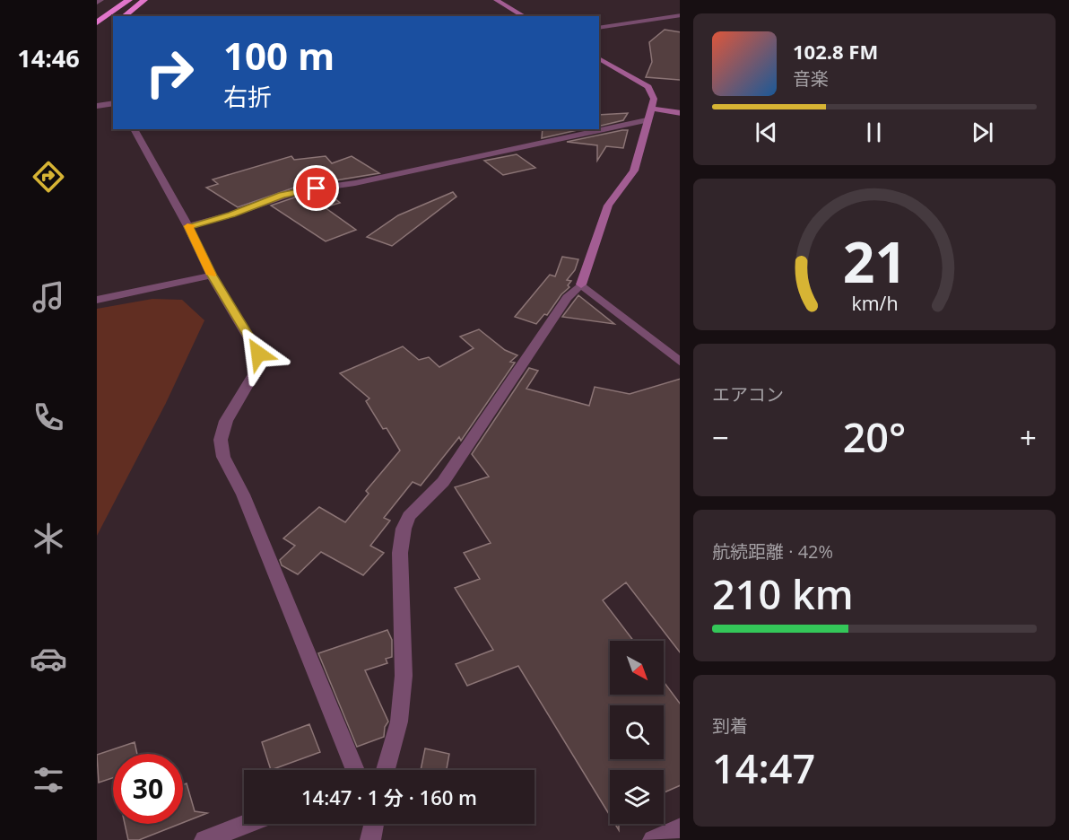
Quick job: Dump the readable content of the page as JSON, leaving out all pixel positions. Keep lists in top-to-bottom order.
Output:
{
  "north": "bottom right",
  "page": {
    "tabs": "14:46",
    "turn": ["100 m", "右折"],
    "song": ["102.8 FM", "音楽"],
    "tile": [
      "エアコン",
      ["航続距離 · 42%", "210 km"],
      ["到着", "14:47"]
    ],
    "heat": ["−", "20°", "+"],
    "limit": "30",
    "trip": "14:47 · 1 分 · 160 m",
    "gauge": ["21", "km/h"]
  }
}
